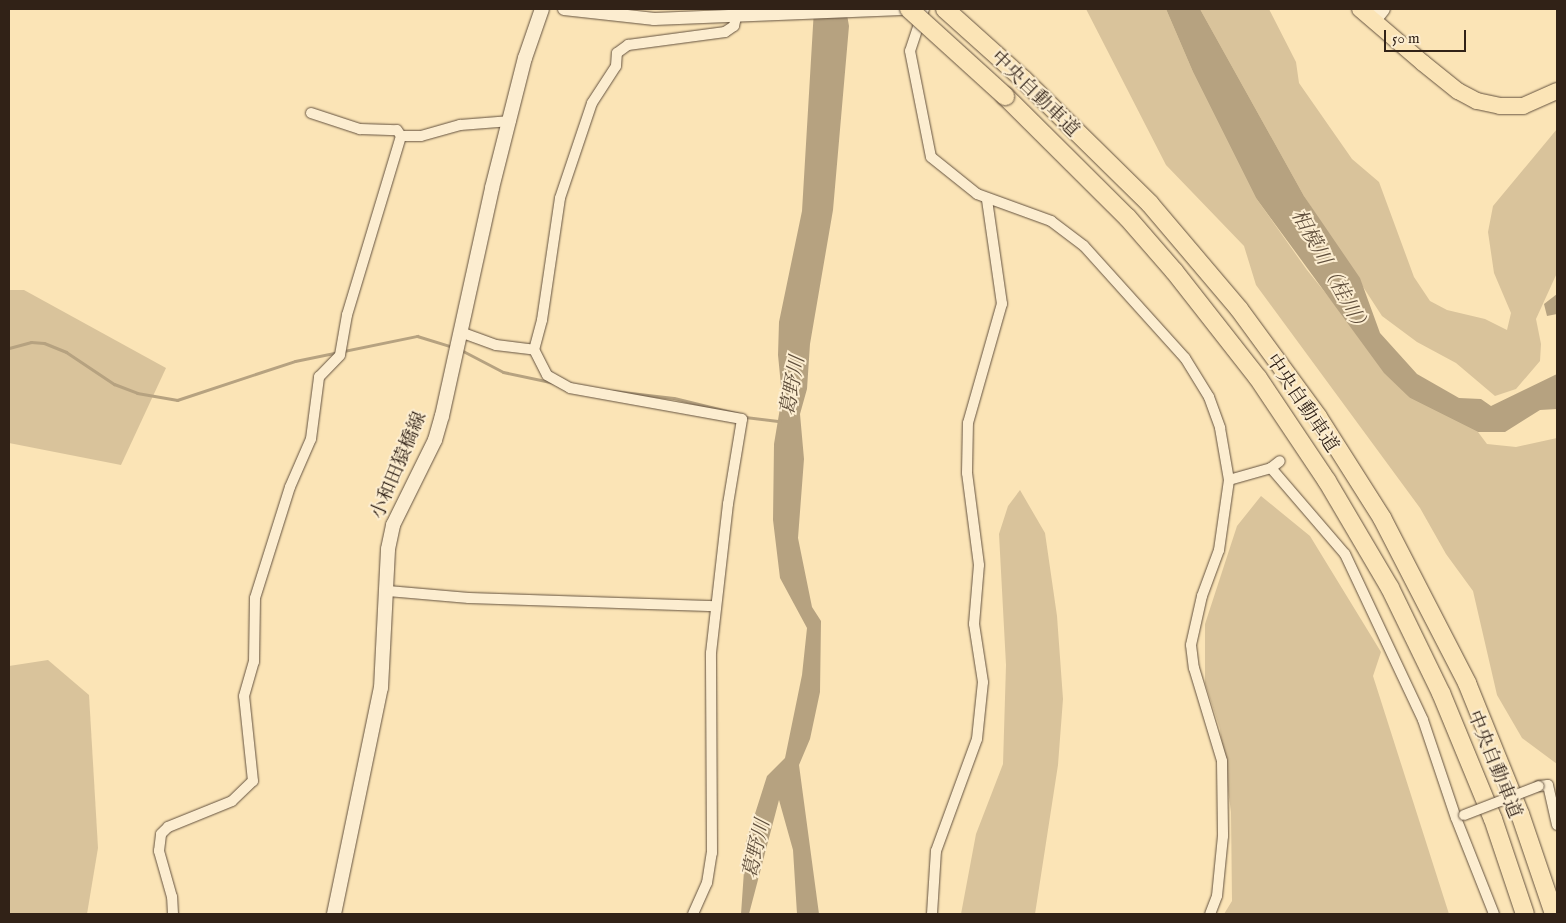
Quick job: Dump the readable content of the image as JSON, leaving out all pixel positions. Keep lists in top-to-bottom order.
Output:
{
  "streets": {
    "highway": ["中央自動車道"],
    "main road": ["小和田猿橋線"]
  },
  "water": ["相模川（桂川）", "葛野川"],
  "scale_bar": "50 m"
}
